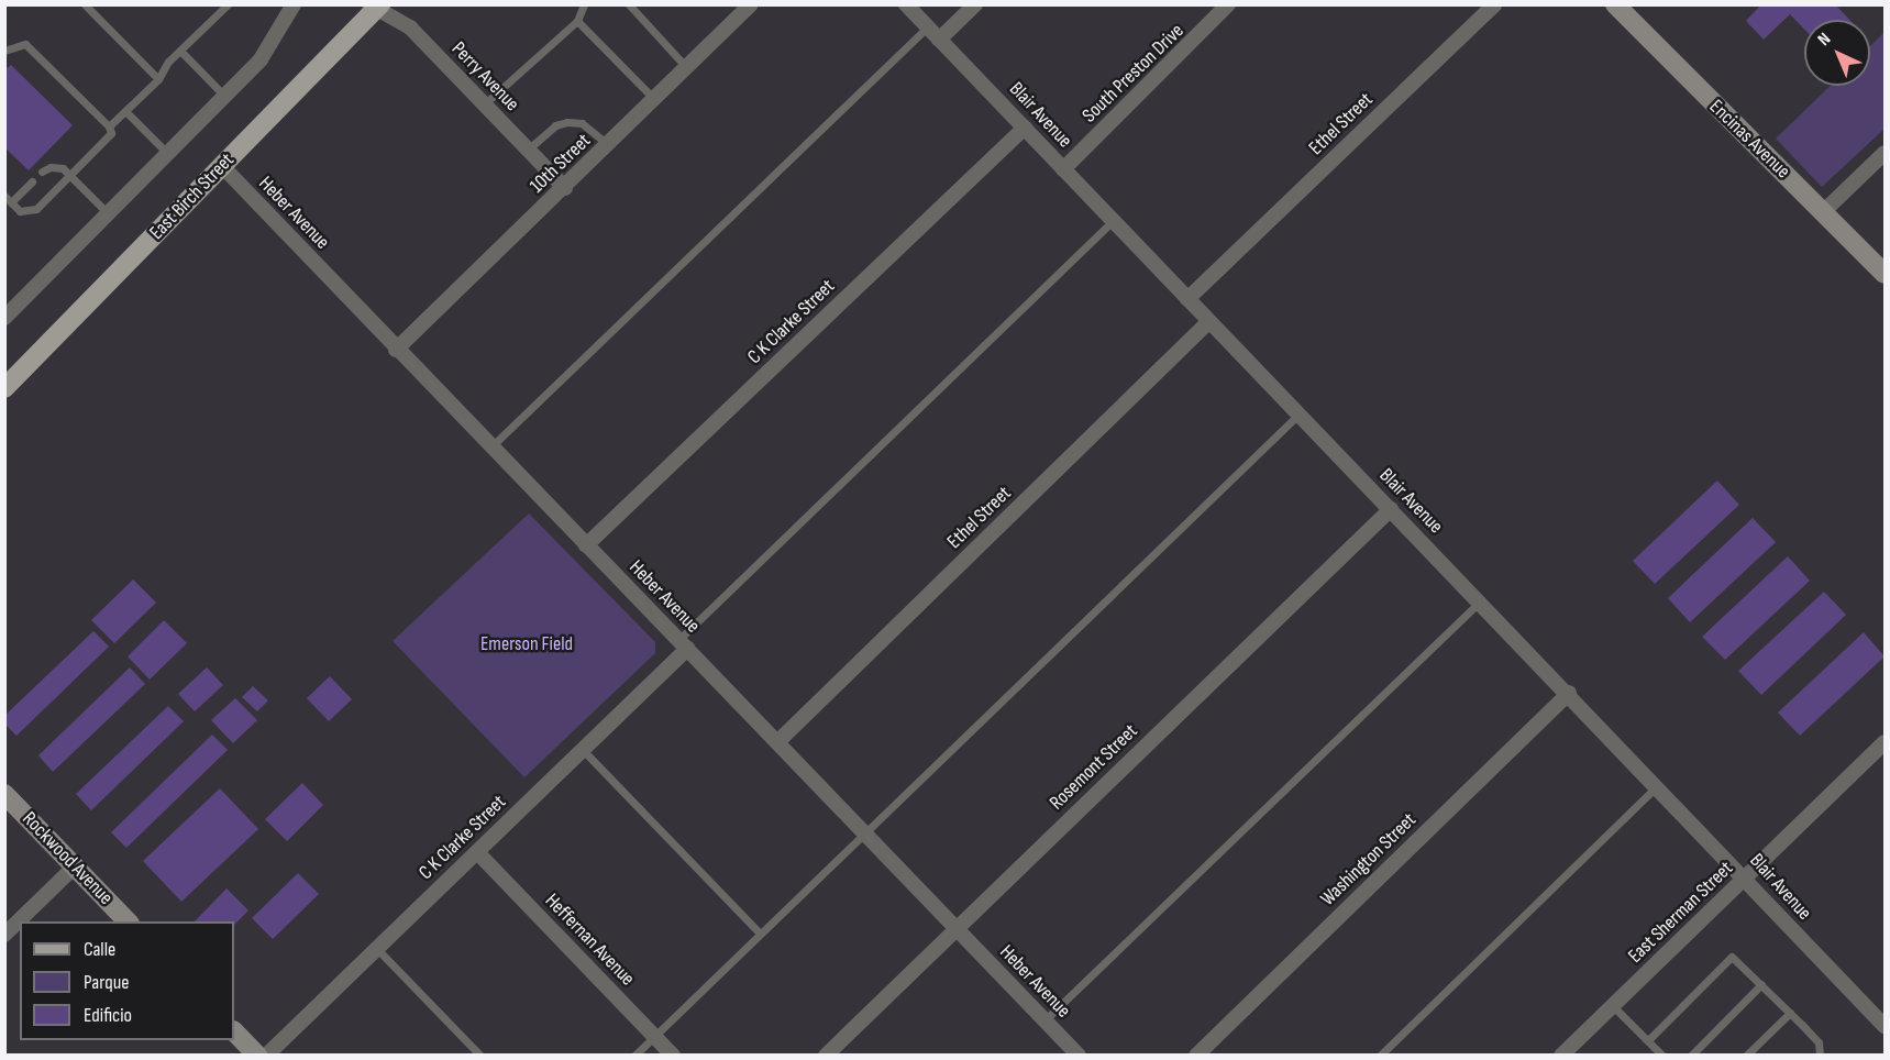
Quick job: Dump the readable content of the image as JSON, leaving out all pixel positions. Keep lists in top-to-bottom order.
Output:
{
  "streets": {
    "main road": ["East Birch Street"],
    "street": [
      "South Preston Drive",
      "Perry Avenue",
      "Blair Avenue",
      "Ethel Street",
      "Encinas Avenue",
      "10th Street",
      "Heber Avenue",
      "C K Clarke Street",
      "Rosemont Street",
      "Rockwood Avenue",
      "Washington Street",
      "East Sherman Street",
      "Heffernan Avenue"
    ]
  },
  "crossings": [
    ["South Preston Drive", "Blair Avenue"],
    ["Perry Avenue", "10th Street"],
    ["Perry Avenue", "East Birch Street"],
    ["Blair Avenue", "Ethel Street"],
    ["Blair Avenue", "C K Clarke Street"],
    ["Blair Avenue", "Rosemont Street"],
    ["Blair Avenue", "Washington Street"],
    ["Blair Avenue", "East Sherman Street"],
    ["Ethel Street", "Heber Avenue"],
    ["10th Street", "Heber Avenue"],
    ["East Birch Street", "Heber Avenue"],
    ["Heber Avenue", "C K Clarke Street"],
    ["Heber Avenue", "Rosemont Street"],
    ["C K Clarke Street", "Heffernan Avenue"]
  ],
  "parks": ["Emerson Field"],
  "legend": ["Calle", "Parque", "Edificio"],
  "north": "top left"
}
